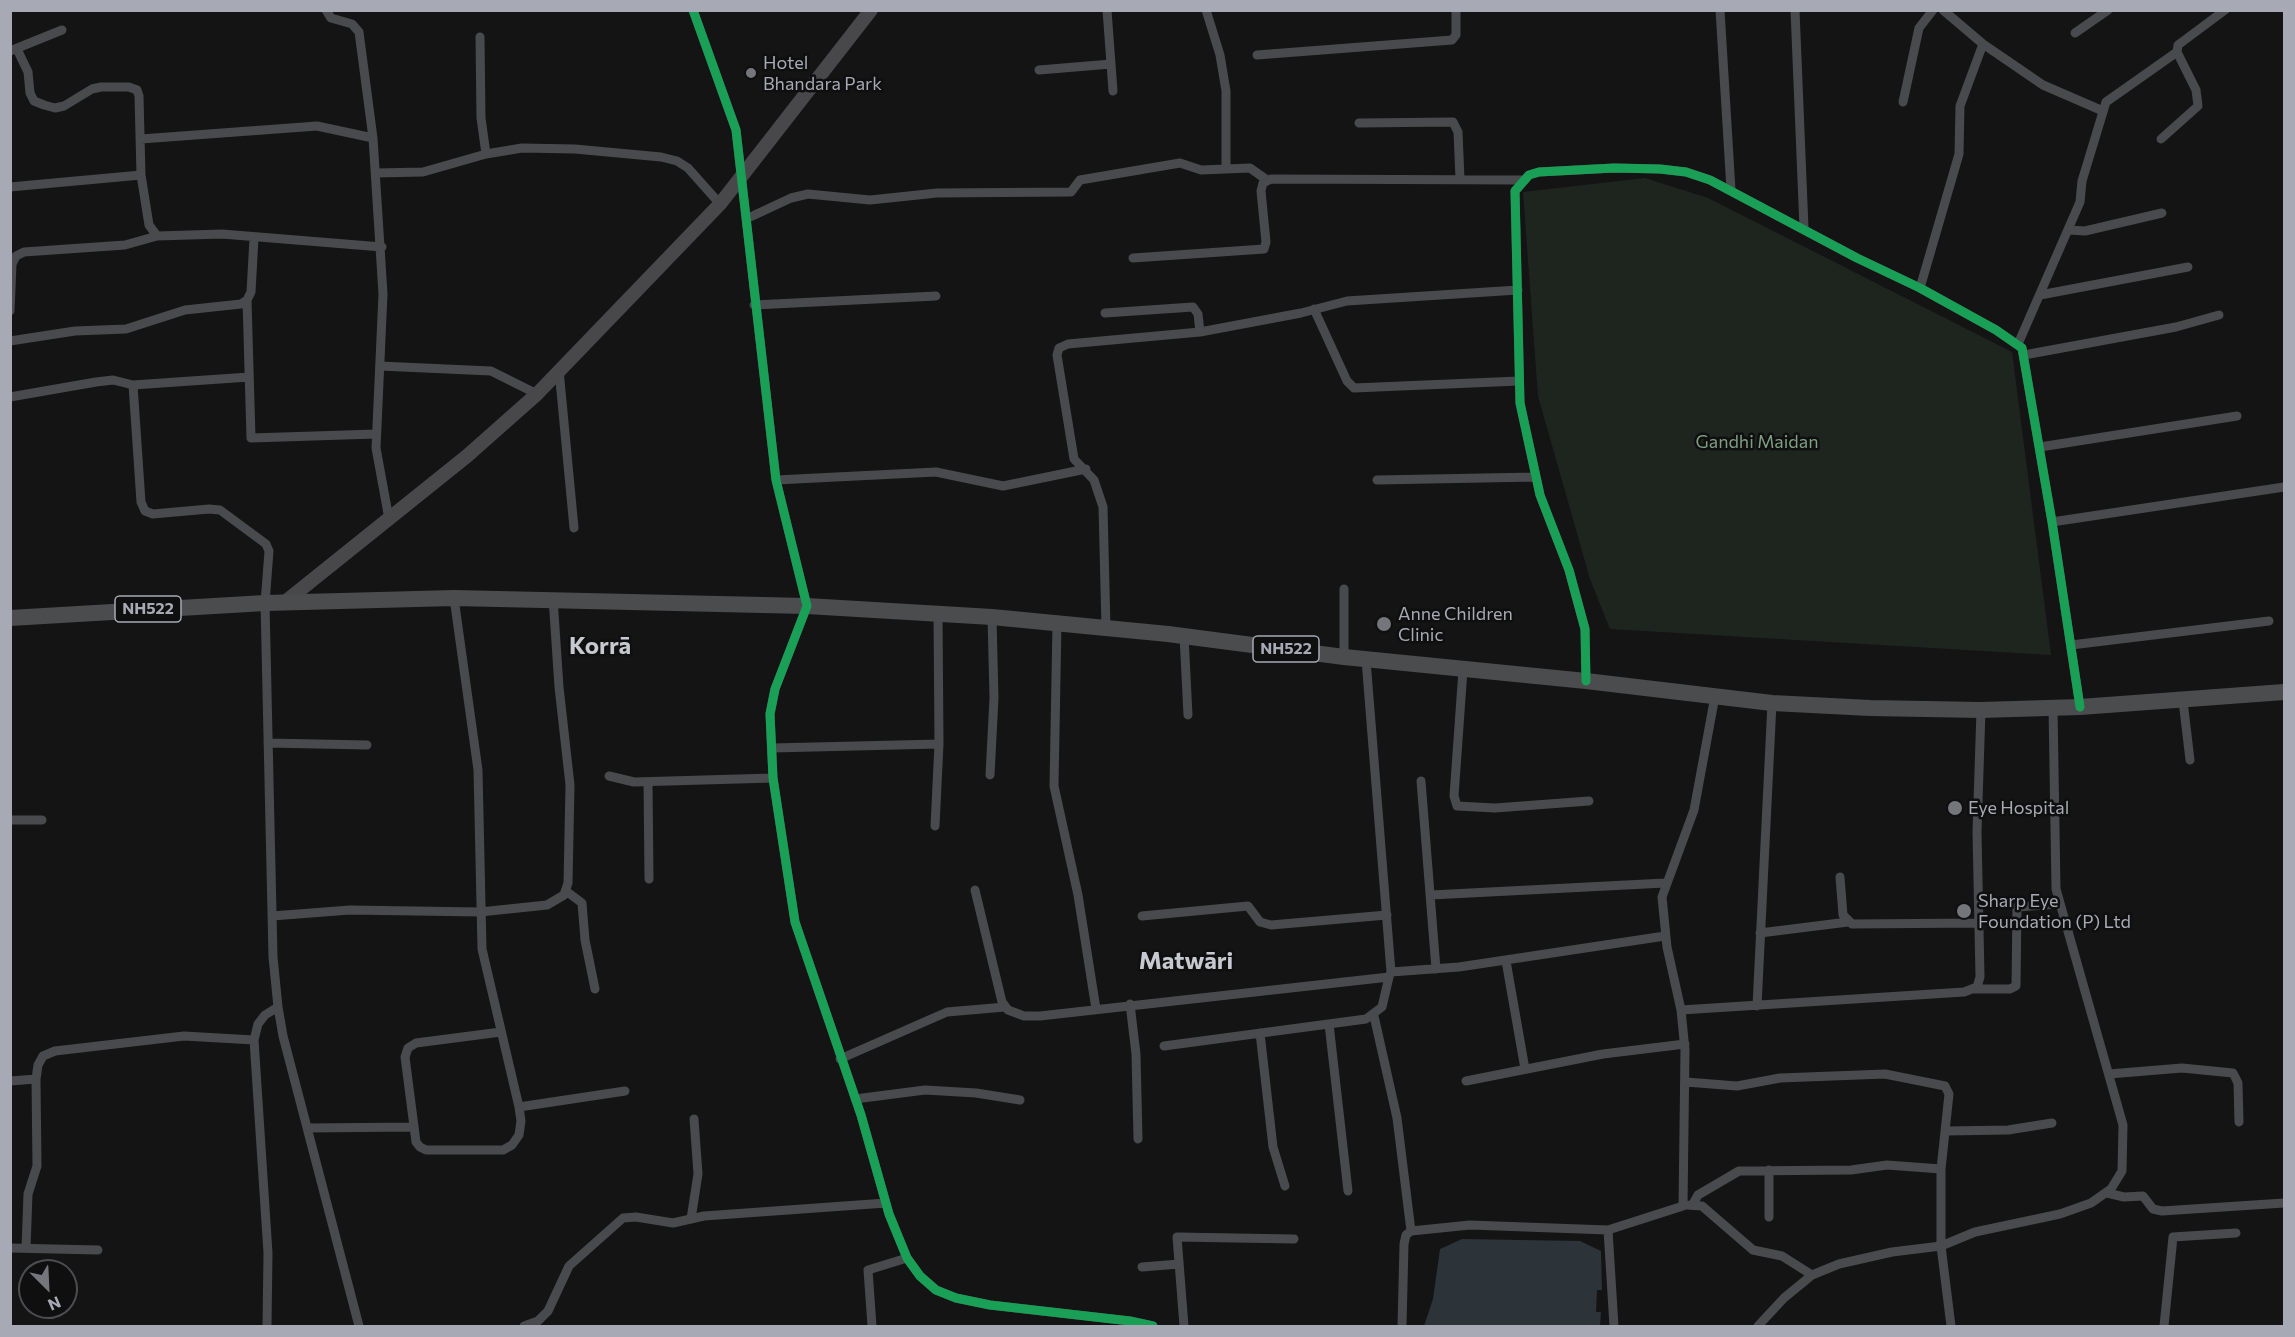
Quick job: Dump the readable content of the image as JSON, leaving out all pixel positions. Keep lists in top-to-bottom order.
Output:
{
  "streets": {
    "highway": ["NH522"]
  },
  "districts": ["Korrā", "Matwāri"],
  "parks": ["Gandhi Maidan"],
  "places": [
    "Hotel Bhandara Park",
    "Anne Children Clinic",
    "Eye Hospital",
    "Sharp Eye Foundation (P) Ltd"
  ],
  "north": "bottom right"
}
